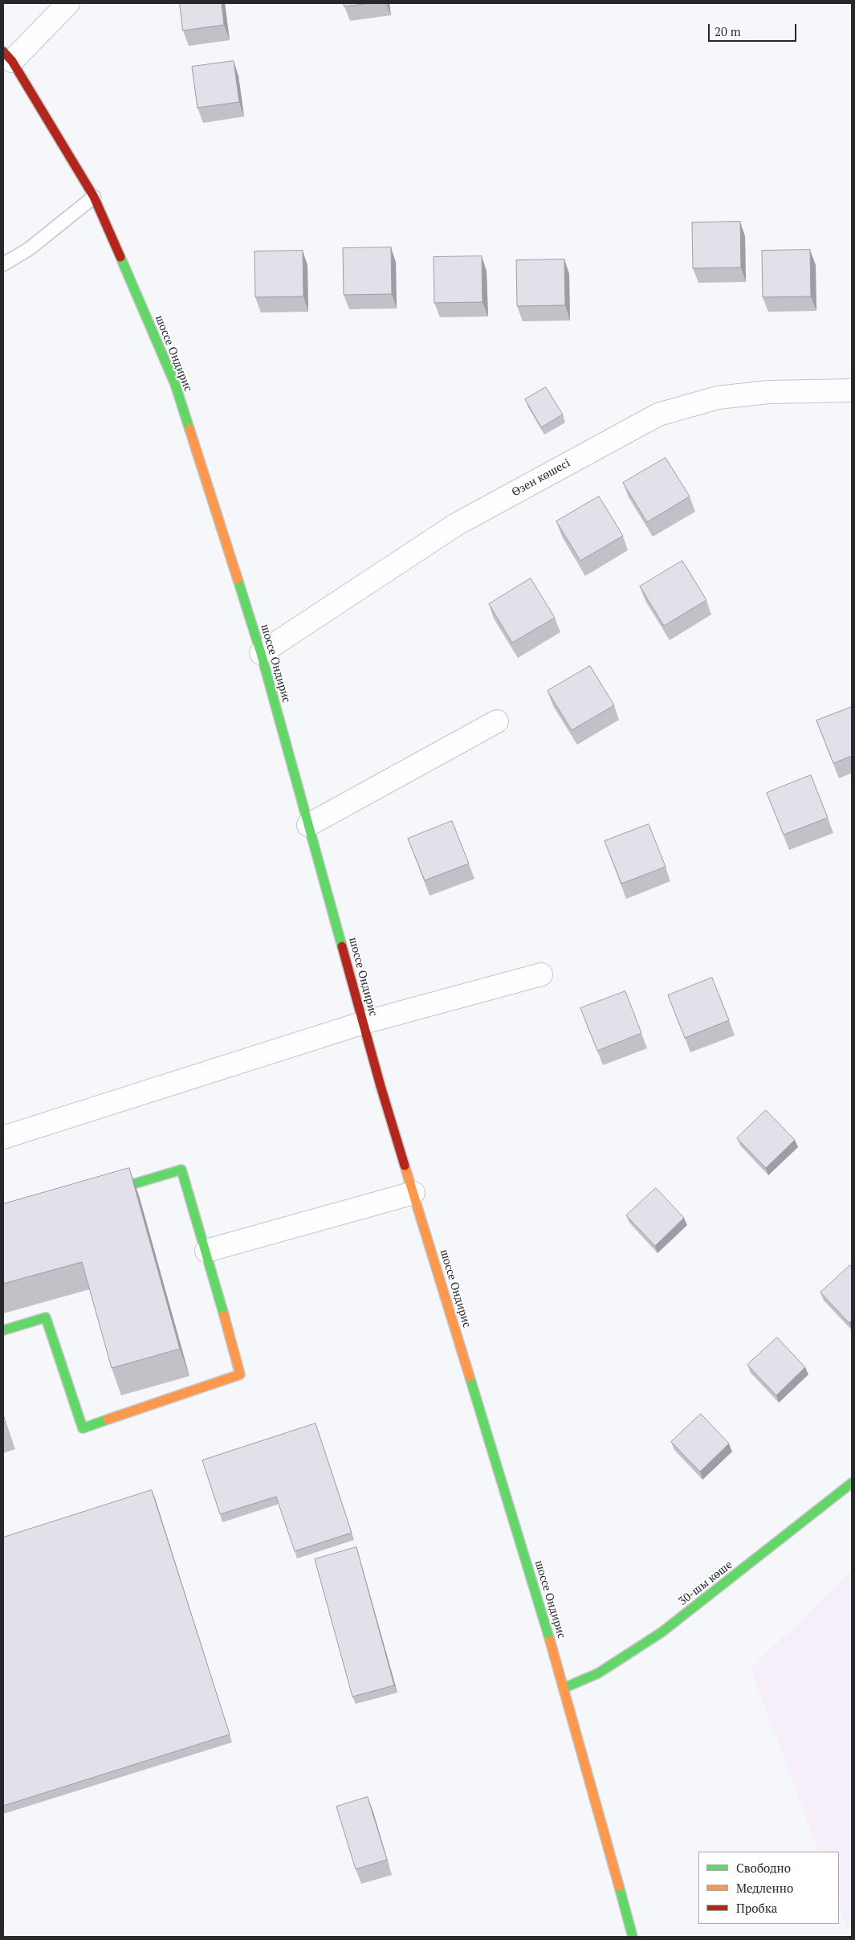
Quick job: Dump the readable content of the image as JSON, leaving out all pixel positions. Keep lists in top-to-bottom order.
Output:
{
  "streets": {
    "main road": ["шоссе Ондирис", "30-шы көше"],
    "street": ["Өзен көшесі"]
  },
  "crossings": [
    ["шоссе Ондирис", "Өзен көшесі"],
    ["шоссе Ондирис", "30-шы көше"]
  ],
  "legend": ["Свободно", "Медленно", "Пробка"],
  "scale_bar": "20 m"
}
